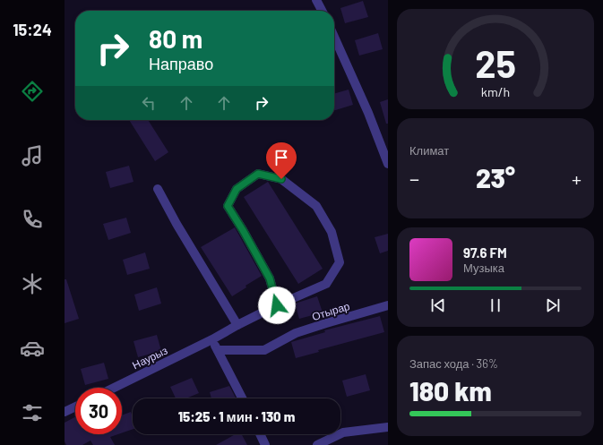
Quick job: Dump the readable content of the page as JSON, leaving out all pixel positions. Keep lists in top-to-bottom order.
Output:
{
  "streets": {
    "street": ["Отырар", "Наурыз"]
  },
  "page": {
    "tabs": "15:24",
    "turn": ["80 m", "Направо"],
    "tile": [
      "Климат",
      ["Запас хода · 36%", "180 km"]
    ],
    "heat": ["−", "23°", "+"],
    "song": ["97.6 FM", "Музыка"],
    "limit": "30",
    "trip": "15:25 · 1 мин · 130 m",
    "gauge": ["25", "km/h"]
  }
}
